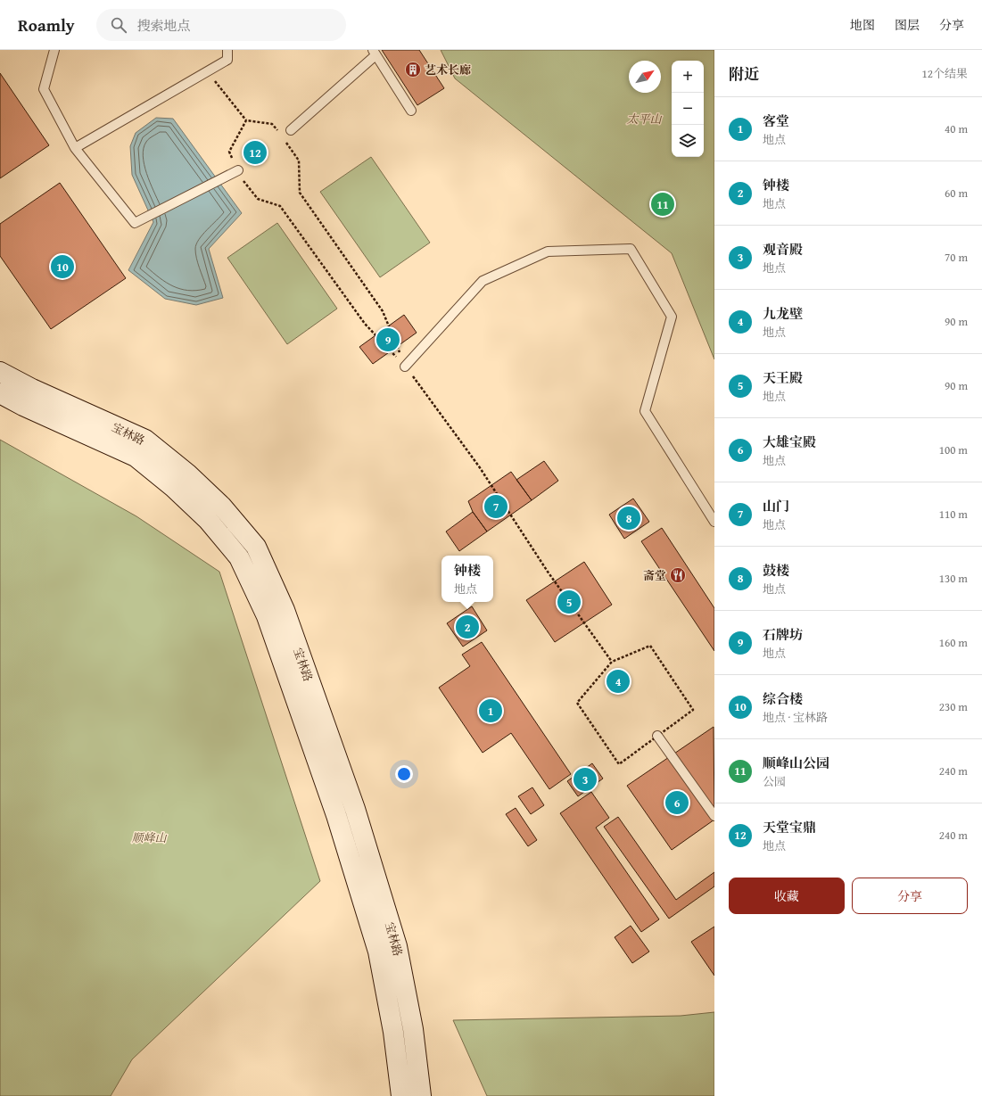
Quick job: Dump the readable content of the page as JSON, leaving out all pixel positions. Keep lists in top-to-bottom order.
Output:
{
  "streets": {
    "main road": ["宝林路"]
  },
  "parks": ["太平山", "顺峰山"],
  "places": {
    "building": ["艺术长廊"],
    "restaurant": ["斋堂"]
  },
  "north": "top right",
  "page": {
    "header": "Roamly",
    "search": "搜索地点",
    "nav": ["地图", "图层", "分享"],
    "heading": ["附近", "12个结果"],
    "map_buttons": ["+", "−"],
    "list": [
      {
        "mark": "1",
        "name": "客堂",
        "note": "地点",
        "value": "40 m"
      },
      {
        "mark": "2",
        "name": "钟楼",
        "note": "地点",
        "value": "60 m"
      },
      {
        "mark": "3",
        "name": "观音殿",
        "note": "地点",
        "value": "70 m"
      },
      {
        "mark": "4",
        "name": "九龙壁",
        "note": "地点",
        "value": "90 m"
      },
      {
        "mark": "5",
        "name": "天王殿",
        "note": "地点",
        "value": "90 m"
      },
      {
        "mark": "6",
        "name": "大雄宝殿",
        "note": "地点",
        "value": "100 m"
      },
      {
        "mark": "7",
        "name": "山门",
        "note": "地点",
        "value": "110 m"
      },
      {
        "mark": "8",
        "name": "鼓楼",
        "note": "地点",
        "value": "130 m"
      },
      {
        "mark": "9",
        "name": "石牌坊",
        "note": "地点",
        "value": "160 m"
      },
      {
        "mark": "10",
        "name": "综合楼",
        "note": "地点 · 宝林路",
        "value": "230 m"
      },
      {
        "mark": "11",
        "name": "顺峰山公园",
        "note": "公园",
        "value": "240 m"
      },
      {
        "mark": "12",
        "name": "天堂宝鼎",
        "note": "地点",
        "value": "240 m"
      }
    ],
    "pins": [
      "12",
      "11",
      "10",
      "9",
      "7",
      "8",
      "5",
      "2",
      "4",
      "1",
      "3",
      "6"
    ],
    "popup": ["钟楼", "地点"],
    "buttons": ["收藏", "分享"]
  }
}
